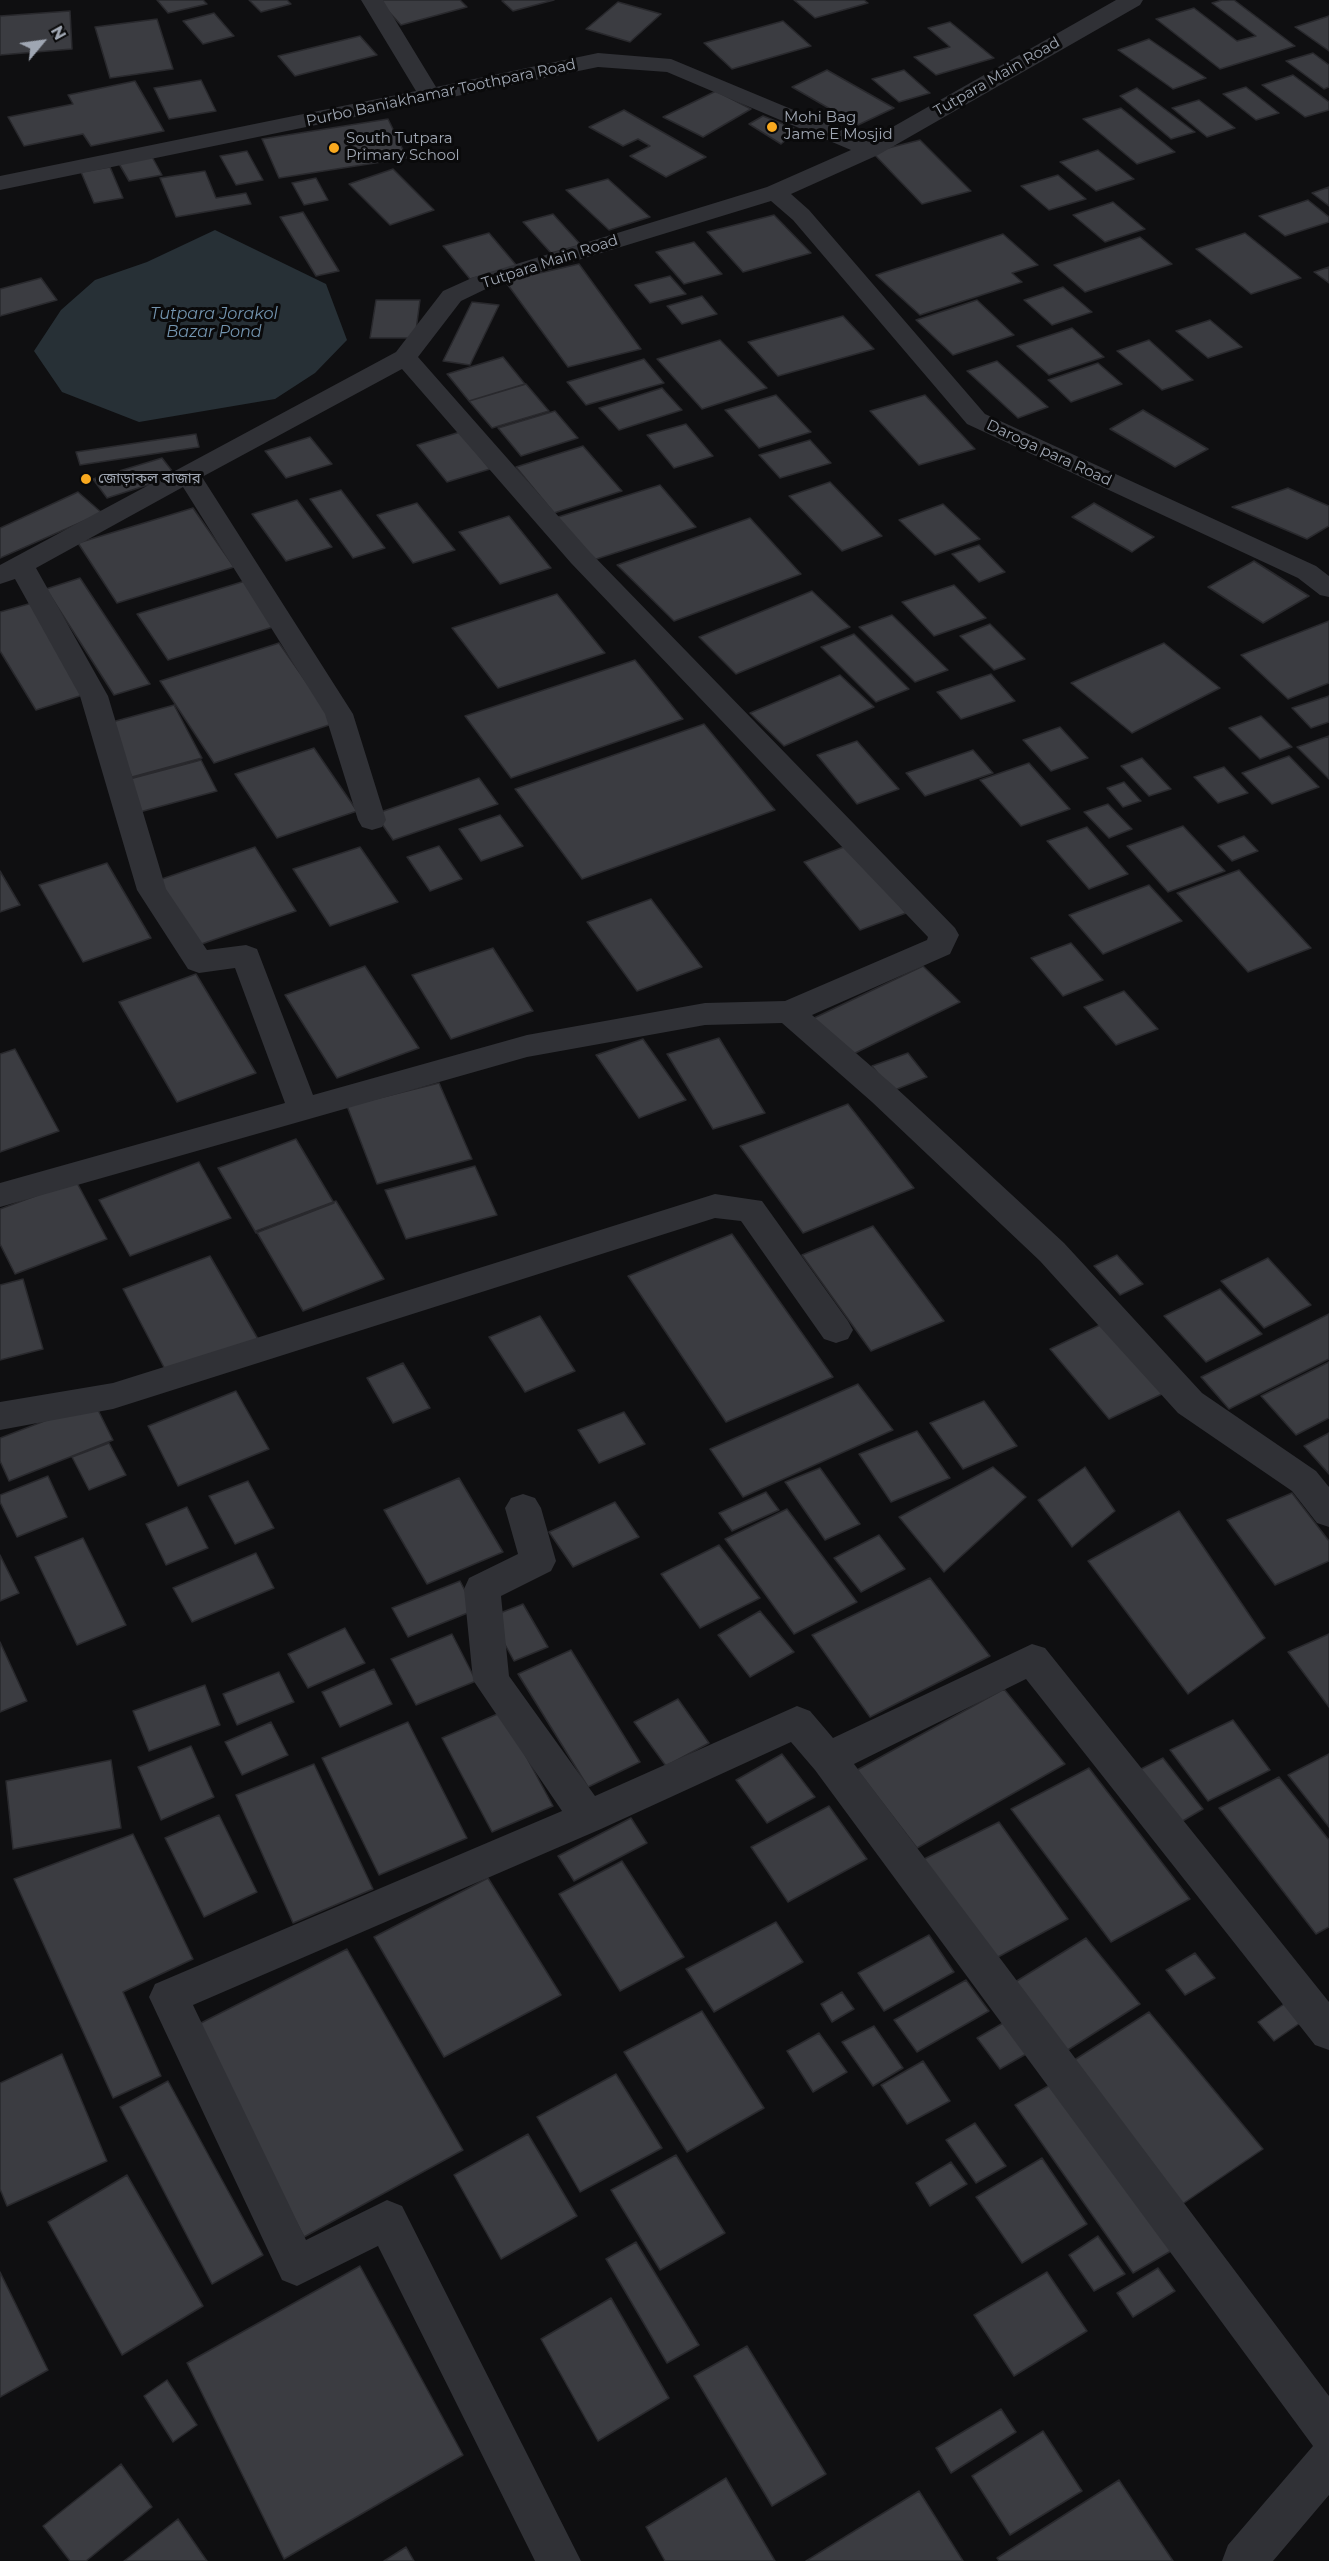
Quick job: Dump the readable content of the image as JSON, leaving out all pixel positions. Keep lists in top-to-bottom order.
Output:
{
  "streets": {
    "street": ["Tutpara Main Road", "Purbo Baniakhamar Toothpara Road", "Daroga para Road"]
  },
  "crossings": [
    ["Tutpara Main Road", "Purbo Baniakhamar Toothpara Road"],
    ["Tutpara Main Road", "Daroga para Road"]
  ],
  "water": ["Tutpara Jorakol Bazar Pond"],
  "places": ["Mohi Bag Jame E Mosjid", "South Tutpara Primary School", "জোড়াকল বাজার"],
  "north": "top right"
}
